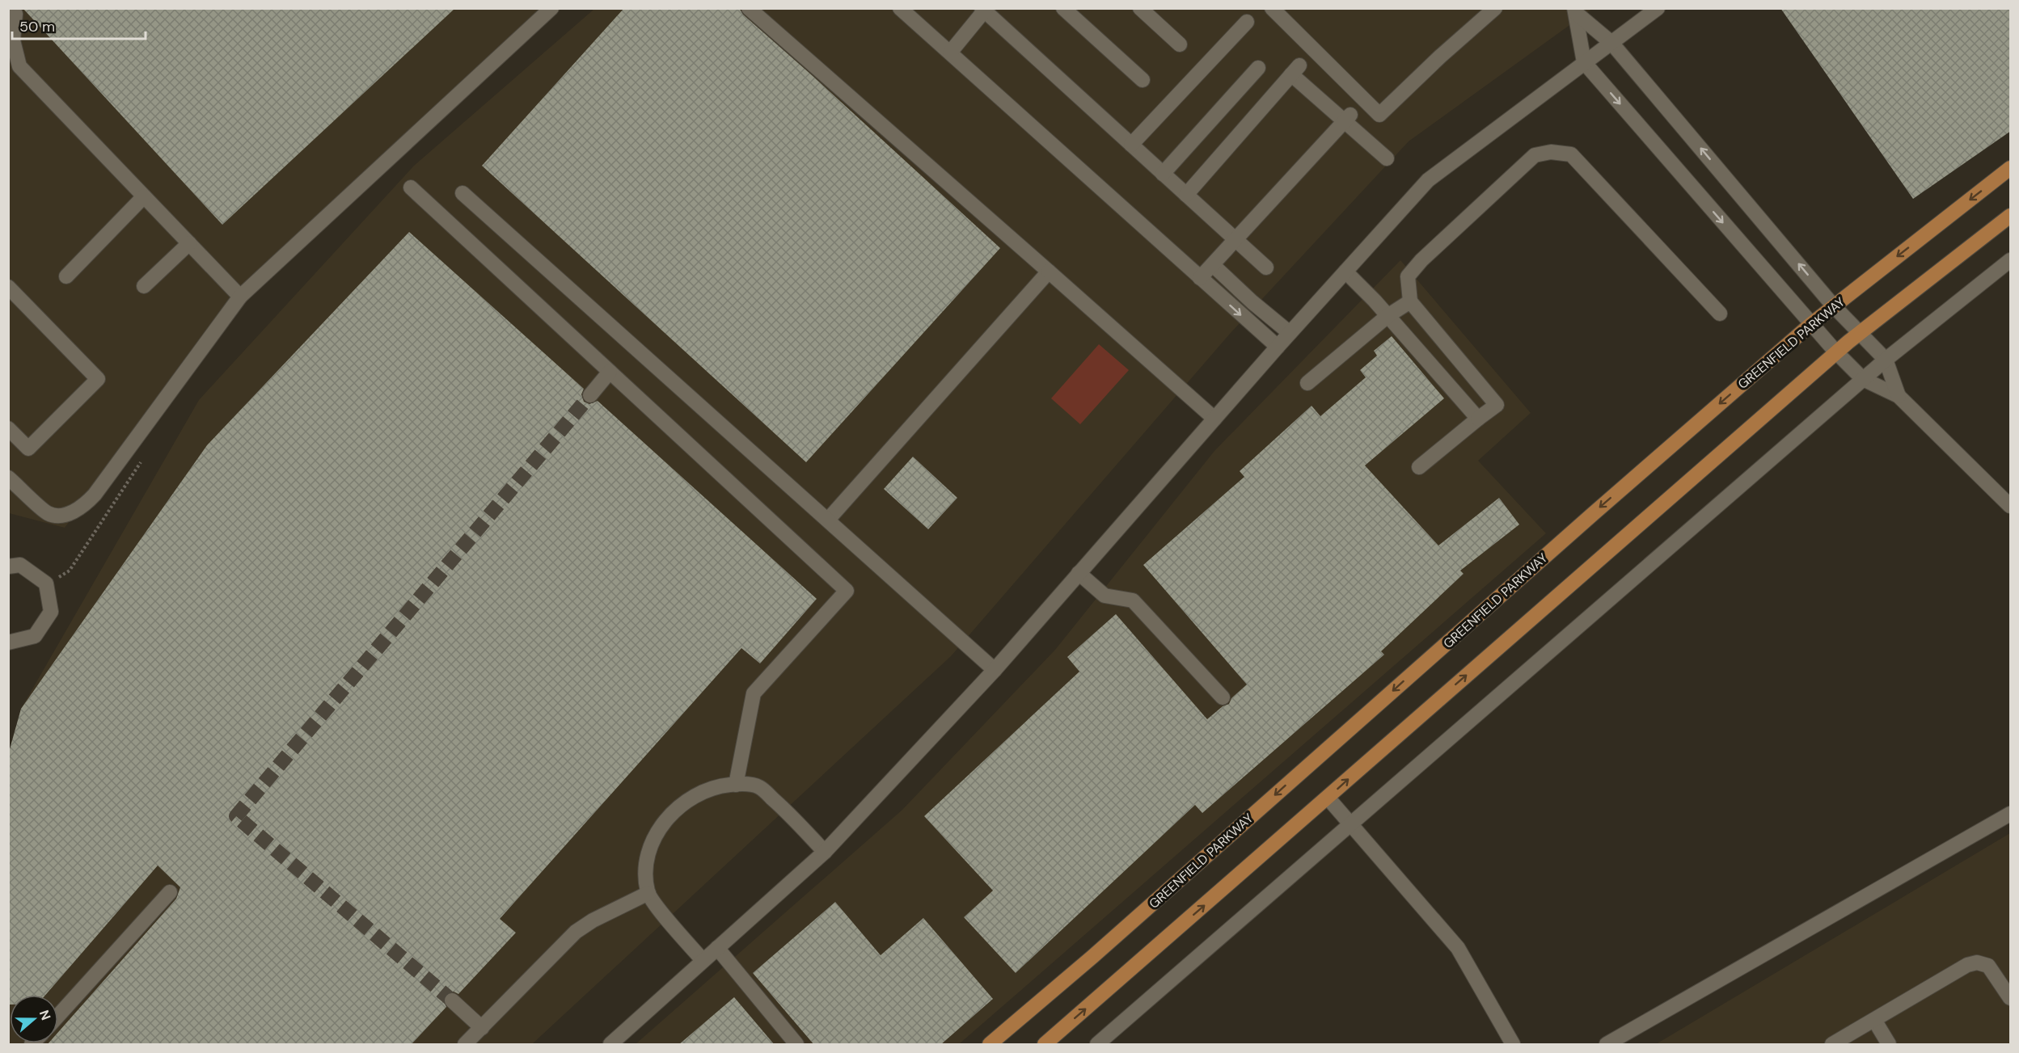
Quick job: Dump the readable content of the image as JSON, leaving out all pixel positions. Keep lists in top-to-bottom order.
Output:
{
  "streets": {
    "main road": ["GREENFIELD PARKWAY"]
  },
  "scale_bar": "50 m",
  "north": "right"
}
